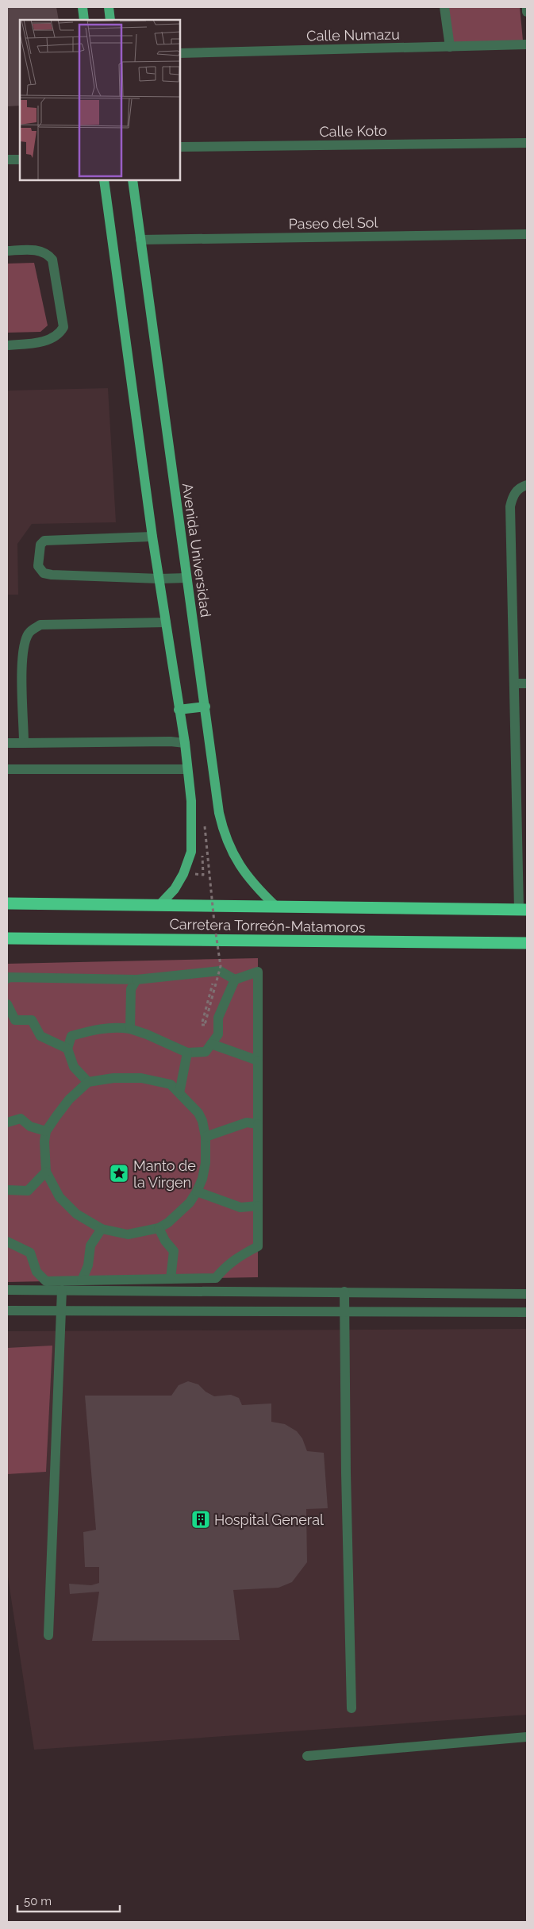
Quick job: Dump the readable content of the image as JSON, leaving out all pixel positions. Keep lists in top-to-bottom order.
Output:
{
  "streets": {
    "highway": ["Carretera Torreón-Matamoros"],
    "main road": ["Avenida Universidad"],
    "street": ["Calle Numazu", "Calle Koto", "Paseo del Sol"]
  },
  "crossings": [
    ["Paseo del Sol", "Avenida Universidad"]
  ],
  "places": {
    "place": ["Manto de la Virgen"],
    "building": ["Hospital General"]
  },
  "scale_bar": "50 m"
}
